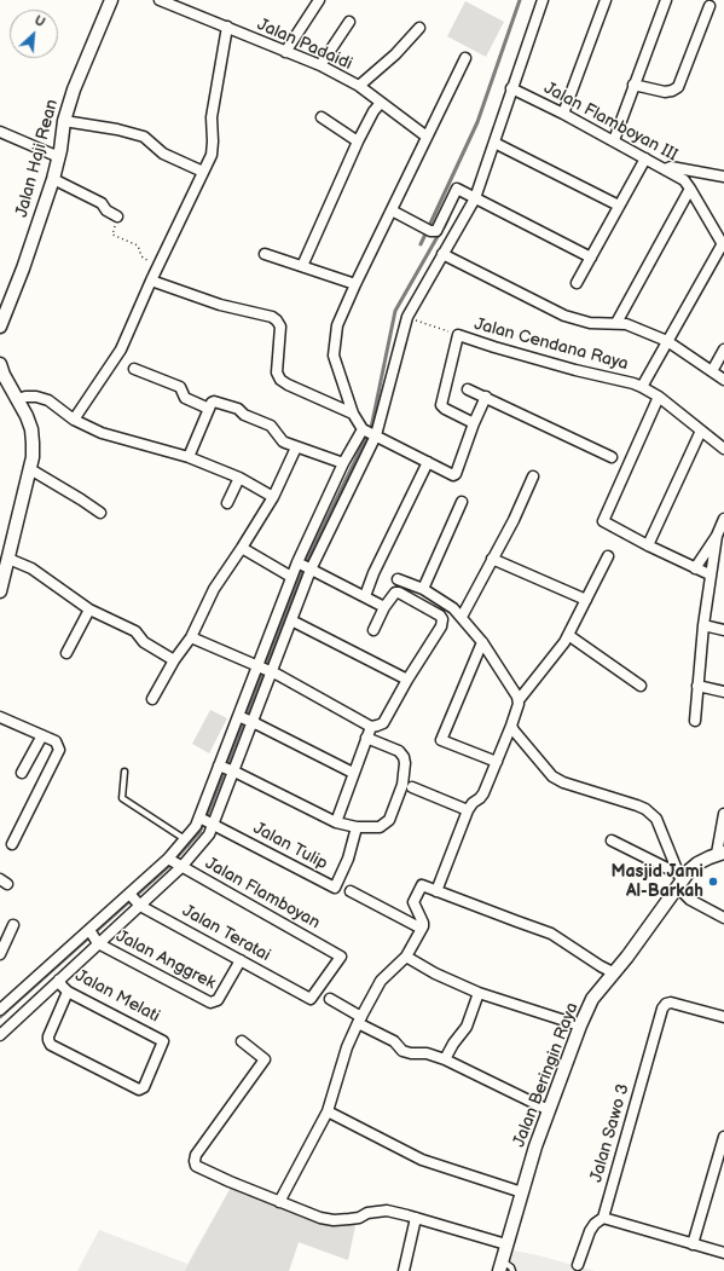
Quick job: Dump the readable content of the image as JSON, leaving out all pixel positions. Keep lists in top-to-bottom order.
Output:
{
  "streets": {
    "street": [
      "Jalan Padaidi",
      "Jalan Flamboyan III",
      "Jalan Haji Rean",
      "Jalan Cendana Raya",
      "Jalan Tulip",
      "Jalan Flamboyan",
      "Jalan Teratai",
      "Jalan Anggrek",
      "Jalan Melati",
      "Jalan Beringin Raya",
      "Jalan Sawo 3"
    ]
  },
  "crossings": [
    ["Jalan Flamboyan", "Jalan Teratai"],
    ["Jalan Teratai", "Jalan Anggrek"]
  ],
  "places": ["Masjid Jami Al-Barkah"],
  "north": "top right"
}
